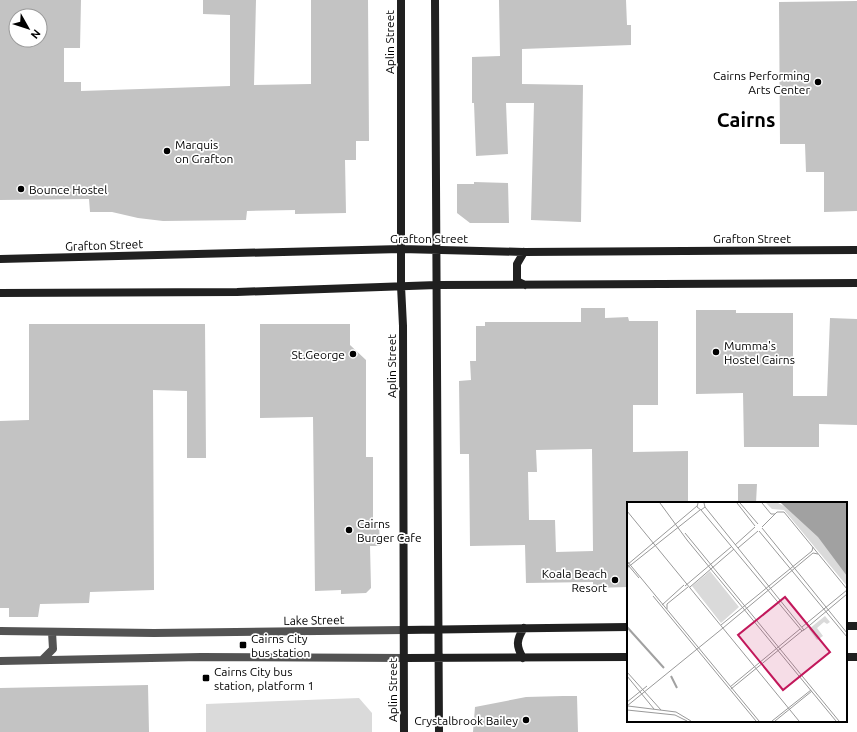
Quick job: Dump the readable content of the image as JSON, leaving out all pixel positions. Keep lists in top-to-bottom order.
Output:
{
  "streets": {
    "street": ["Aplin Street", "Grafton Street", "Lake Street"]
  },
  "crossings": [
    ["Aplin Street", "Grafton Street"],
    ["Aplin Street", "Lake Street"]
  ],
  "districts": ["Cairns"],
  "places": {
    "other": [
      "Cairns Performing Arts Center",
      "Marquis on Grafton",
      "Bounce Hostel",
      "Mumma's Hostel Cairns",
      "St.George",
      "Cairns Burger Cafe",
      "Koala Beach Resort",
      "Crystalbrook Bailey"
    ],
    "transit": ["Cairns City bus station", "Cairns City bus station, platform 1"]
  },
  "north": "bottom right"
}
